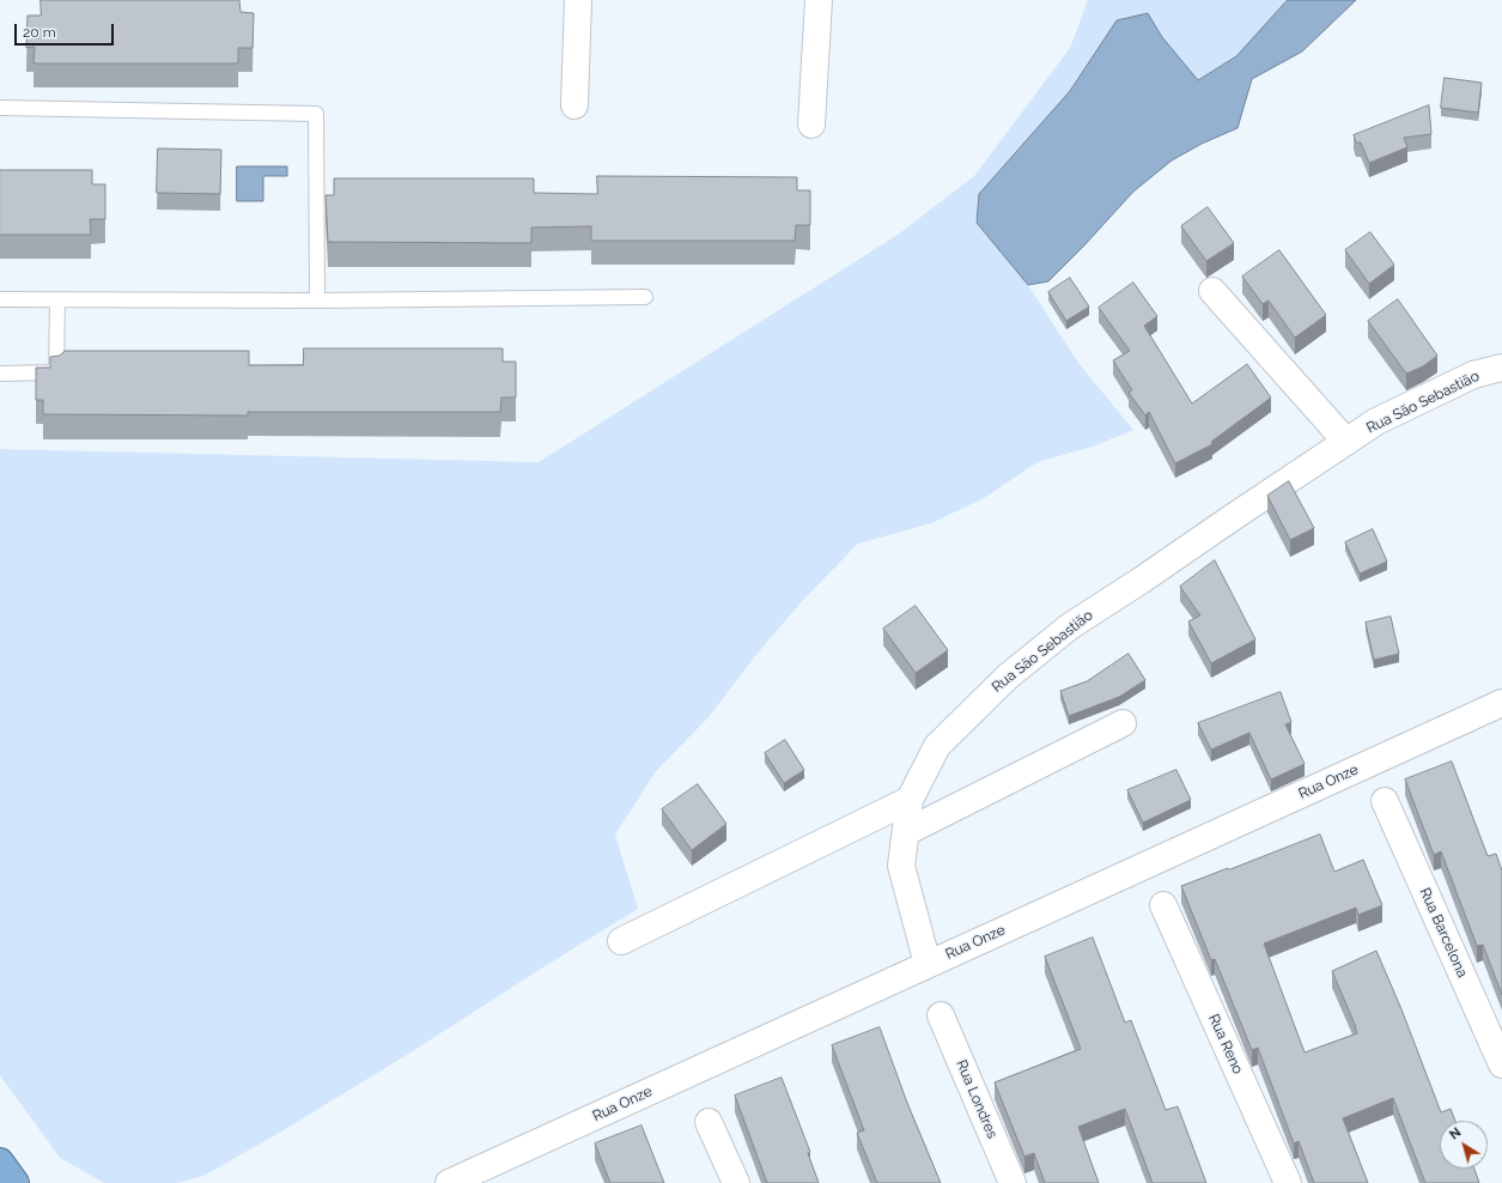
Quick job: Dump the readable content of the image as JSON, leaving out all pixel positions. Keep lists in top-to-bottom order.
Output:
{
  "streets": {
    "street": [
      "Rua São Sebastião",
      "Rua Onze",
      "Rua Barcelona",
      "Rua Reno",
      "Rua Londres"
    ]
  },
  "crossings": [
    ["Rua São Sebastião", "Rua Onze"]
  ],
  "scale_bar": "20 m",
  "north": "top left"
}
